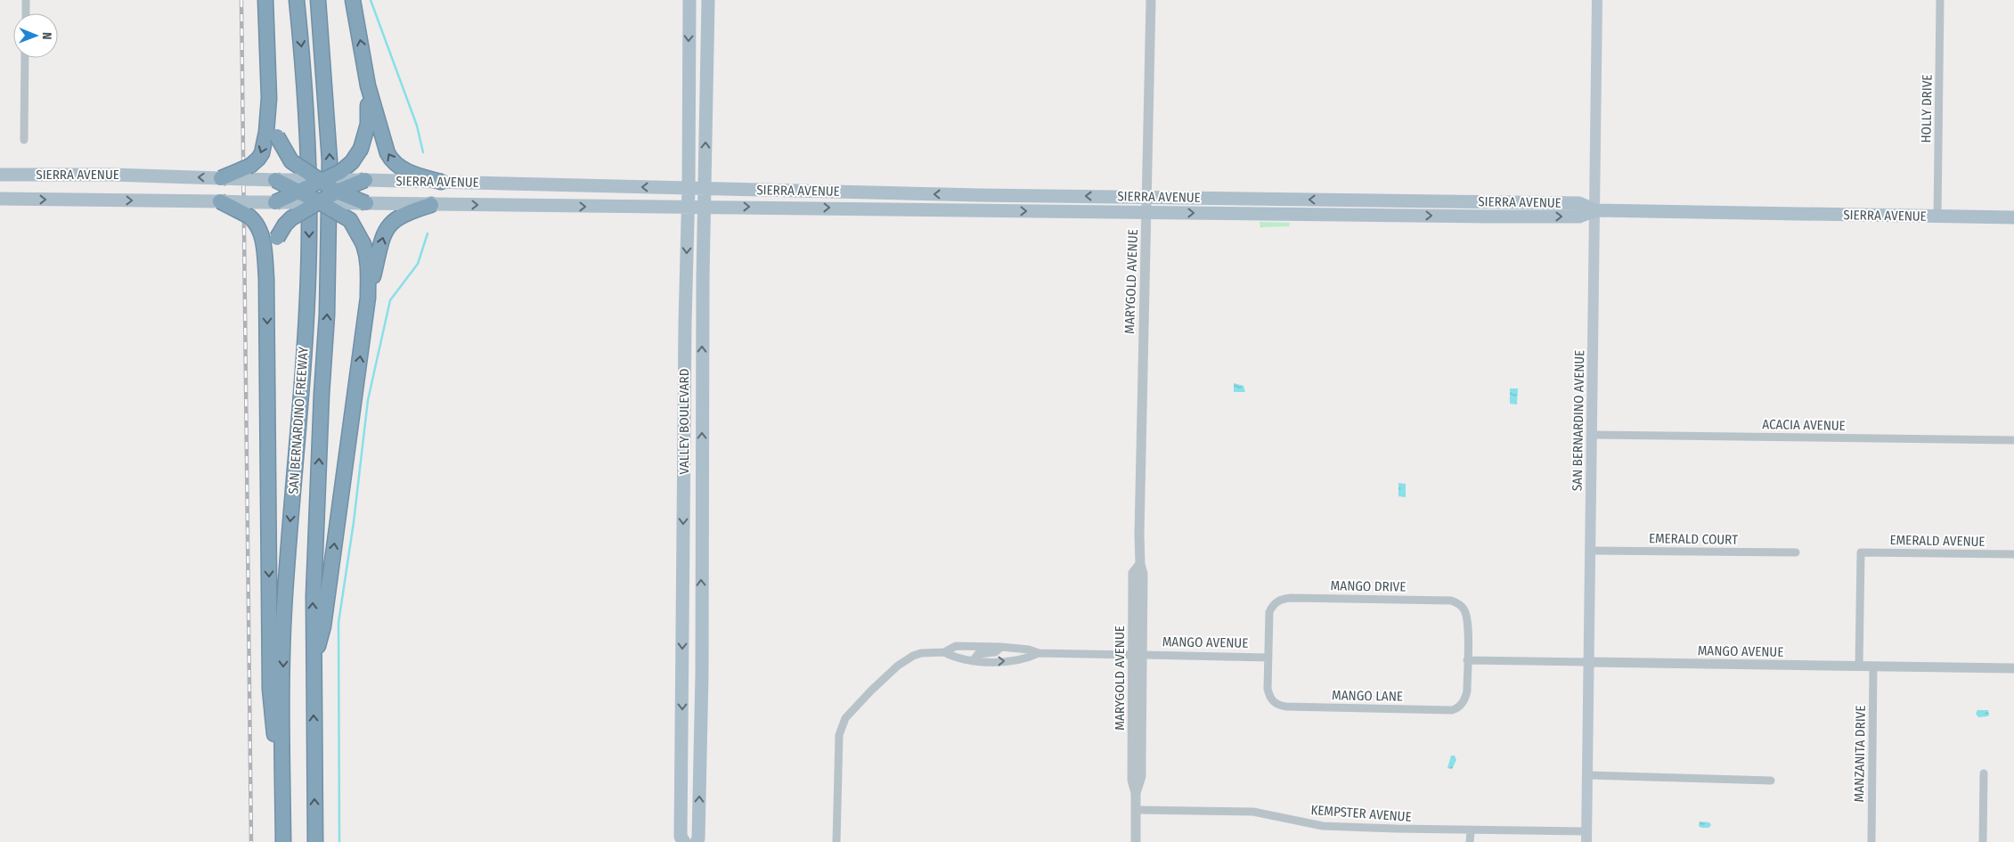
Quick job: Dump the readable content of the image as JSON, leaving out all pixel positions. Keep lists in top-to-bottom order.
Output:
{
  "streets": {
    "highway": ["SAN BERNARDINO FREEWAY"],
    "main road": ["SIERRA AVENUE", "SAN BERNARDINO AVENUE", "VALLEY BOULEVARD"],
    "street": [
      "HOLLY DRIVE",
      "MARYGOLD AVENUE",
      "ACACIA AVENUE",
      "EMERALD COURT",
      "EMERALD AVENUE",
      "MANGO DRIVE",
      "MANGO AVENUE",
      "MANGO LANE",
      "MANZANITA DRIVE",
      "KEMPSTER AVENUE"
    ]
  },
  "crossings": [
    ["HOLLY DRIVE", "SIERRA AVENUE"],
    ["SIERRA AVENUE", "MARYGOLD AVENUE"],
    ["SIERRA AVENUE", "SAN BERNARDINO AVENUE"],
    ["SIERRA AVENUE", "VALLEY BOULEVARD"],
    ["MARYGOLD AVENUE", "MANGO AVENUE"],
    ["MARYGOLD AVENUE", "KEMPSTER AVENUE"],
    ["SAN BERNARDINO AVENUE", "ACACIA AVENUE"],
    ["SAN BERNARDINO AVENUE", "EMERALD COURT"],
    ["SAN BERNARDINO AVENUE", "MANGO AVENUE"],
    ["SAN BERNARDINO AVENUE", "KEMPSTER AVENUE"],
    ["EMERALD AVENUE", "MANGO AVENUE"],
    ["MANGO DRIVE", "MANGO AVENUE"],
    ["MANGO DRIVE", "MANGO LANE"],
    ["MANGO AVENUE", "MANGO LANE"],
    ["MANGO AVENUE", "MANZANITA DRIVE"]
  ],
  "north": "right"
}
